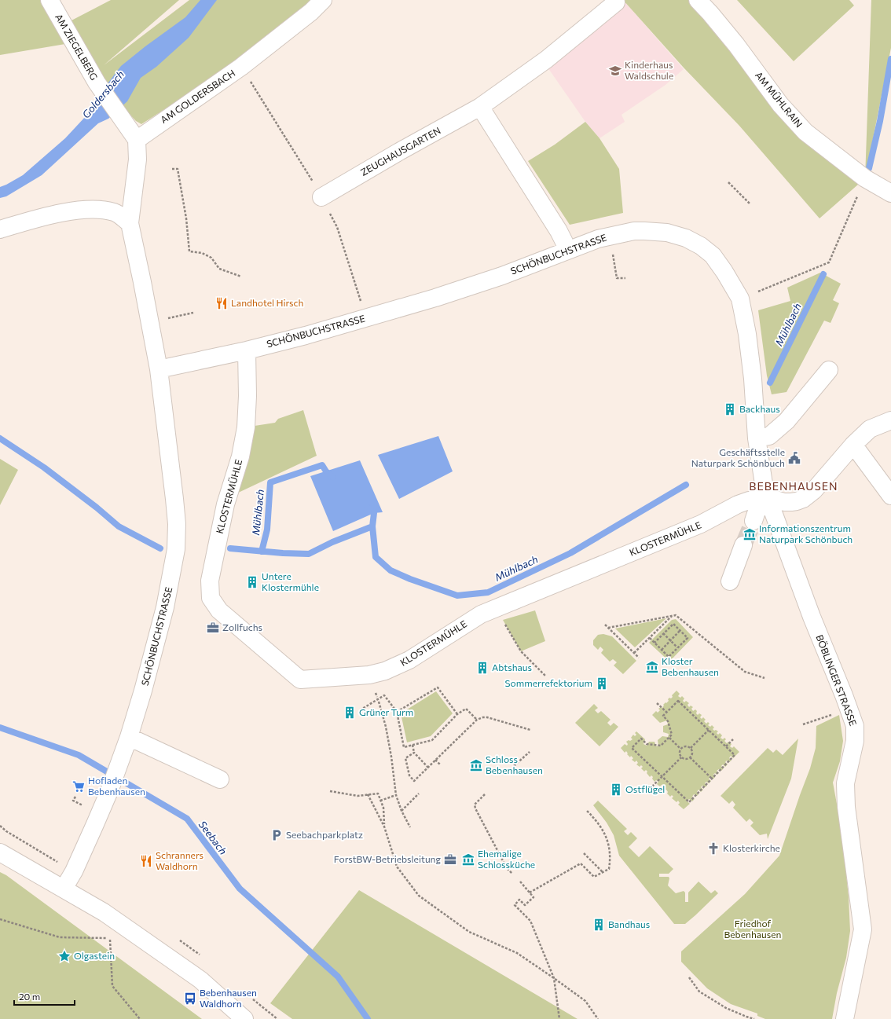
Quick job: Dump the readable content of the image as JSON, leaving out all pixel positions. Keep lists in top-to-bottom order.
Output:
{
  "streets": {
    "street": [
      "AM ZIEGELBERG",
      "AM GOLDERSBACH",
      "AM MÜHLRAIN",
      "ZEUGHAUSGARTEN",
      "SCHÖNBUCHSTRASSE",
      "KLOSTERMÜHLE",
      "BÖBLINGER STRASSE"
    ]
  },
  "crossings": [
    ["AM ZIEGELBERG", "AM GOLDERSBACH"],
    ["SCHÖNBUCHSTRASSE", "KLOSTERMÜHLE"],
    ["SCHÖNBUCHSTRASSE", "BÖBLINGER STRASSE"],
    ["KLOSTERMÜHLE", "BÖBLINGER STRASSE"]
  ],
  "districts": ["BEBENHAUSEN"],
  "water": ["Goldersbach", "Mühlbach", "Seebach"],
  "parks": ["Friedhof Bebenhausen"],
  "places": {
    "school or university": ["Kinderhaus Waldschule"],
    "restaurant": ["Landhotel Hirsch", "Schranners Waldhorn"],
    "building": [
      "Backhaus",
      "Untere Klostermühle",
      "Abtshaus",
      "Sommerrefektorium",
      "Grüner Turm",
      "Ostflügel",
      "Bandhaus"
    ],
    "public building": ["Geschäftsstelle Naturpark Schönbuch"],
    "museum": [
      "Informationszentrum Naturpark Schönbuch",
      "Kloster Bebenhausen",
      "Schloss Bebenhausen",
      "Ehemalige Schlossküche"
    ],
    "office": ["Zollfuchs", "ForstBW-Betriebsleitung"],
    "supermarket": ["Hofladen Bebenhausen"],
    "parking": ["Seebachparkplatz"],
    "church": ["Klosterkirche"],
    "place": ["Olgastein"],
    "bus stop": ["Bebenhausen Waldhorn"]
  },
  "scale_bar": "20 m"
}
